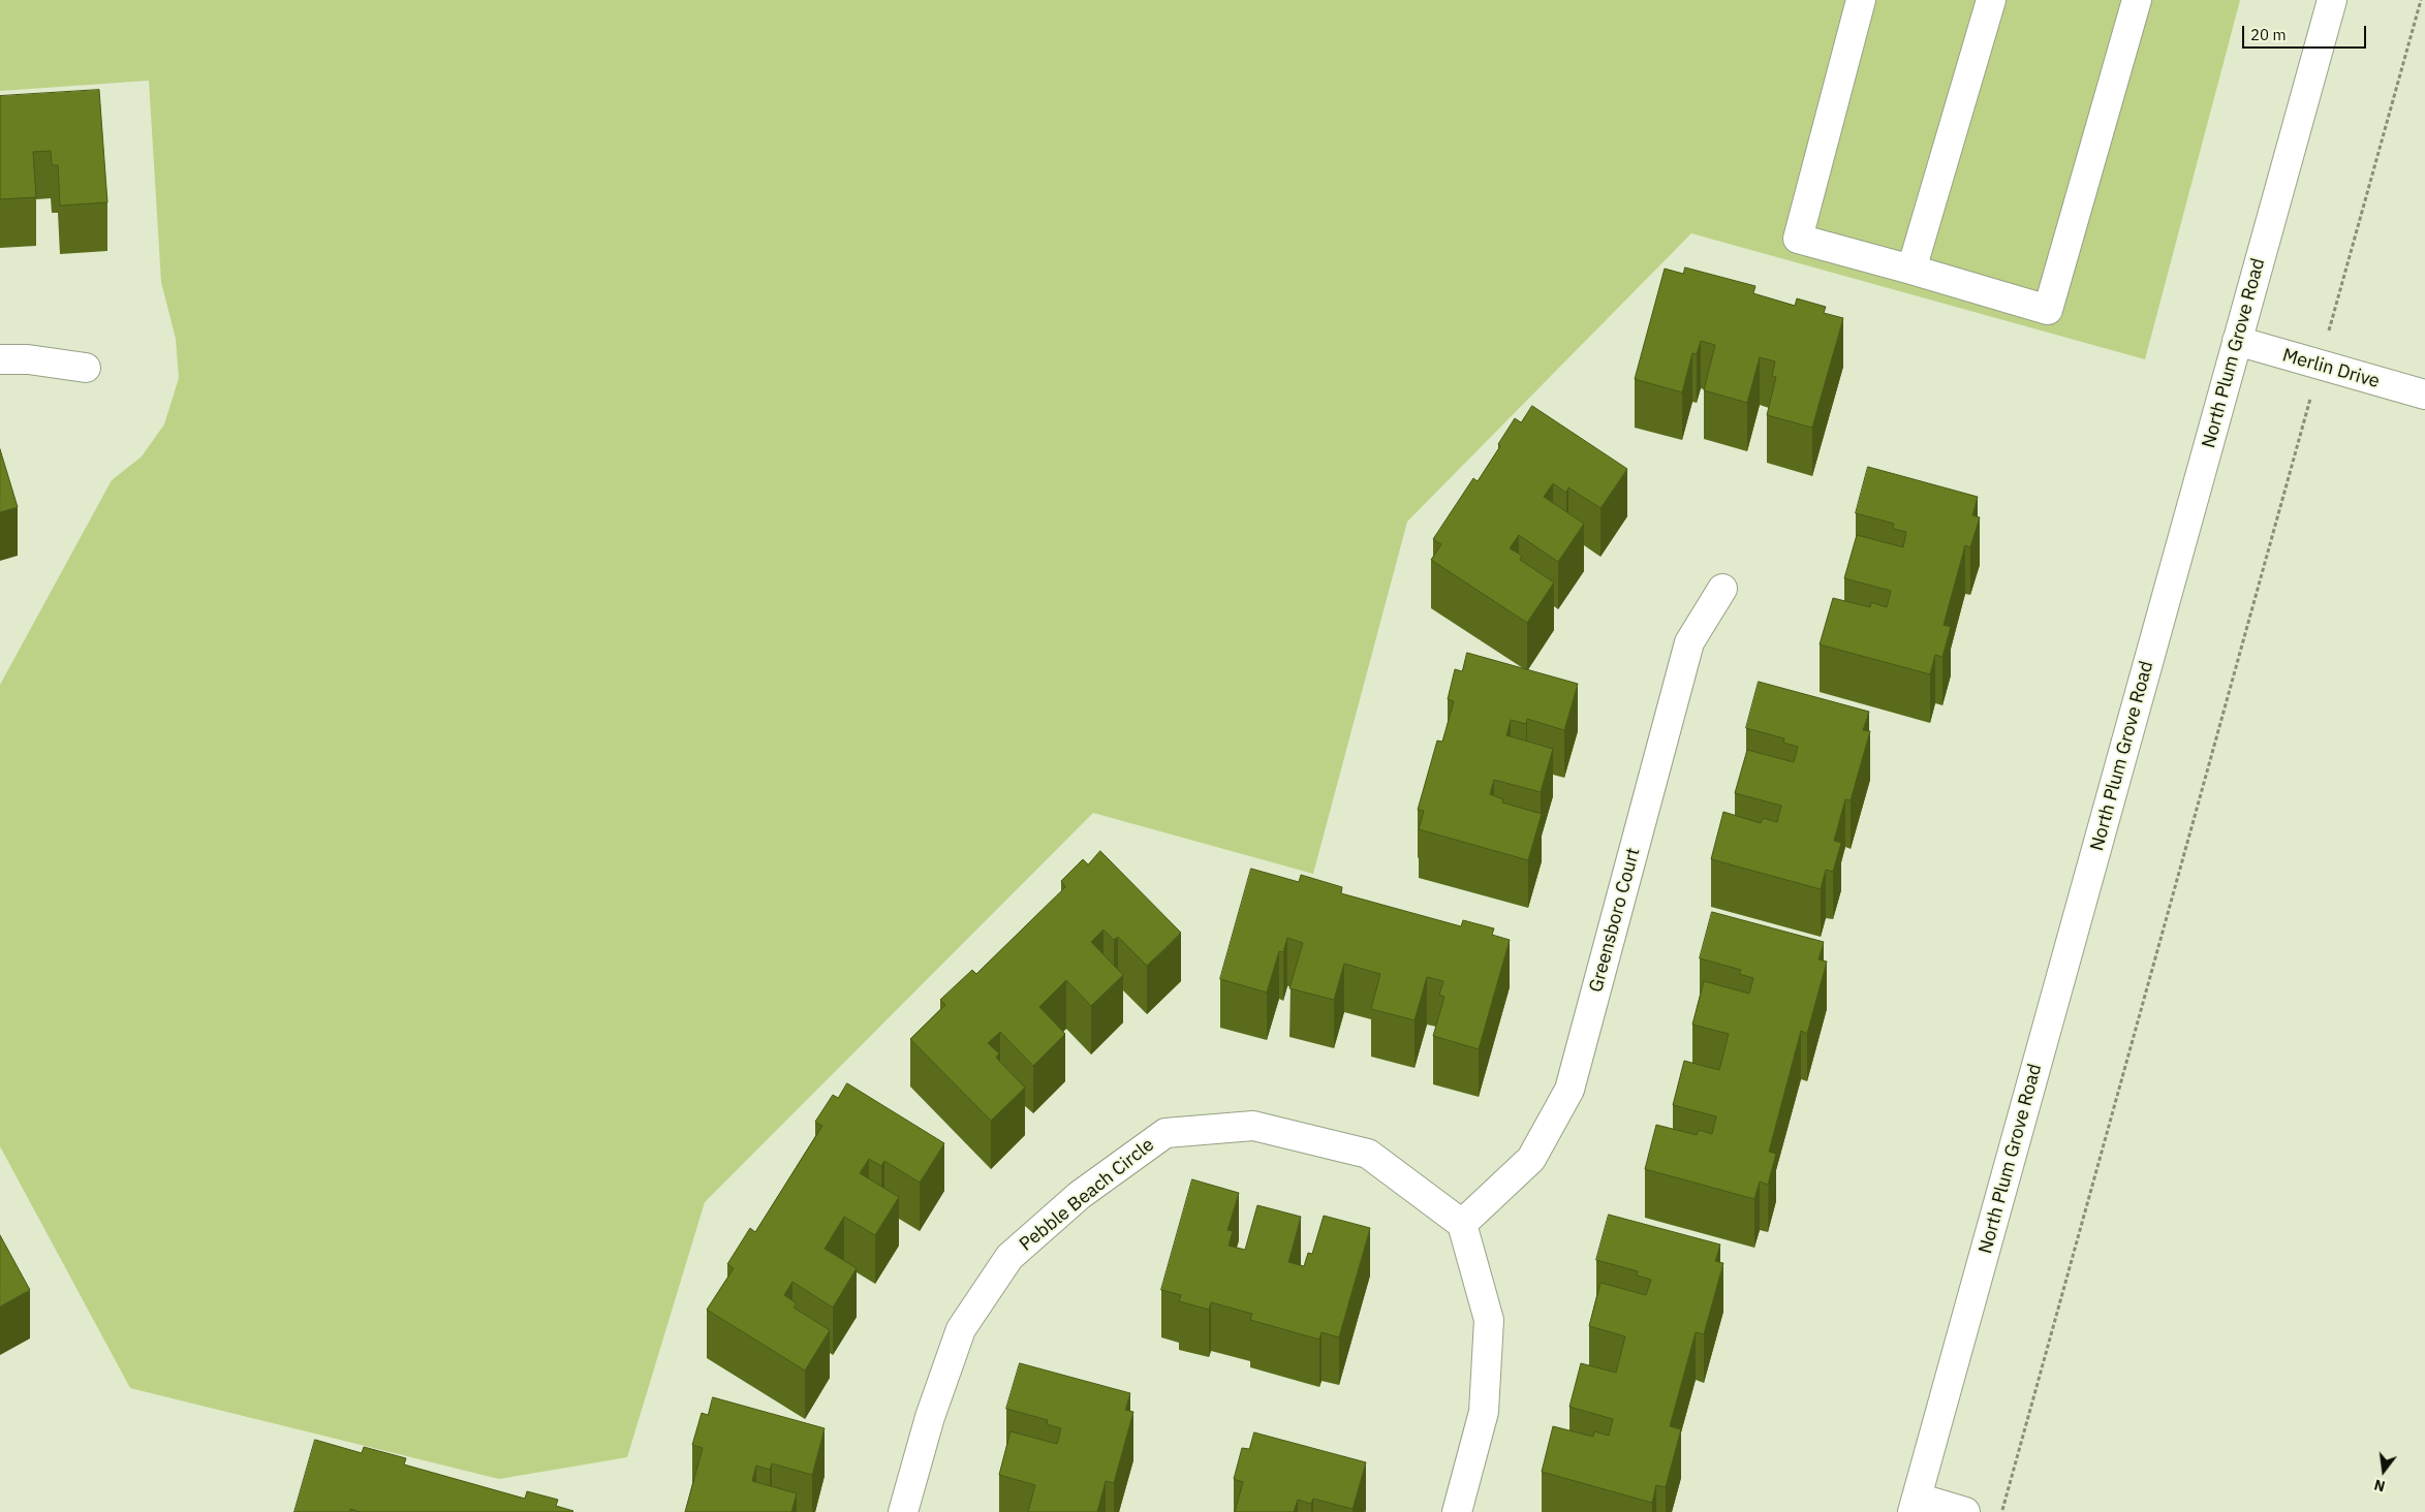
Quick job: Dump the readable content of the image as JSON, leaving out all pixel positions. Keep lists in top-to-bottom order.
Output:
{
  "streets": {
    "street": [
      "North Plum Grove Road",
      "Merlin Drive",
      "Greensboro Court",
      "Pebble Beach Circle"
    ]
  },
  "crossings": [
    ["North Plum Grove Road", "Merlin Drive"],
    ["Greensboro Court", "Pebble Beach Circle"]
  ],
  "scale_bar": "20 m",
  "north": "bottom"
}
